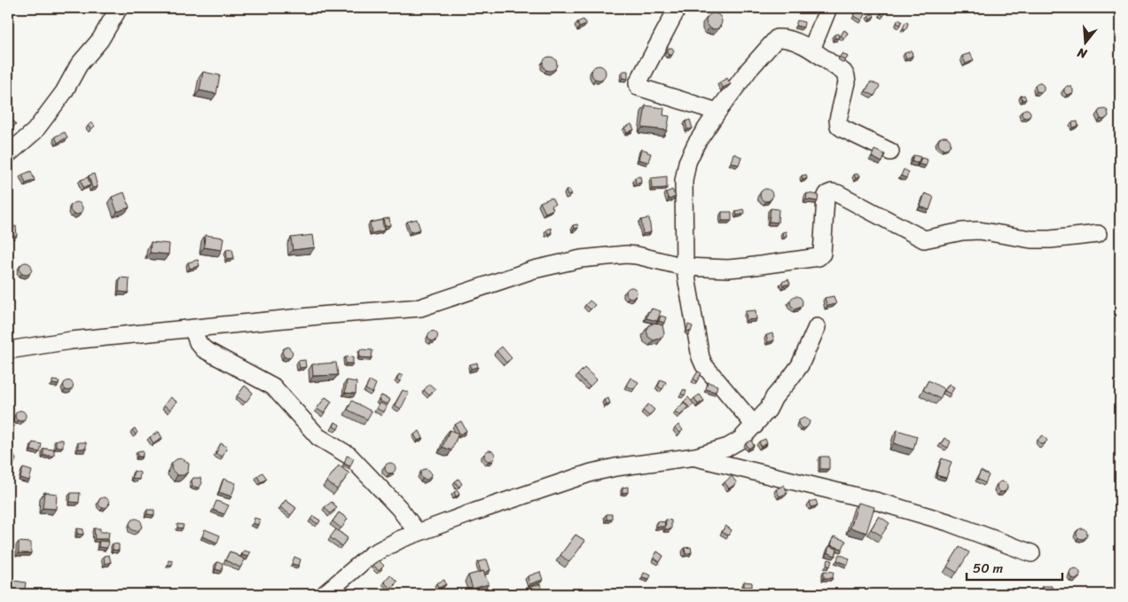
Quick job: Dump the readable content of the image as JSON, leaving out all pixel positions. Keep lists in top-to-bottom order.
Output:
{
  "scale_bar": "50 m",
  "north": "bottom"
}
